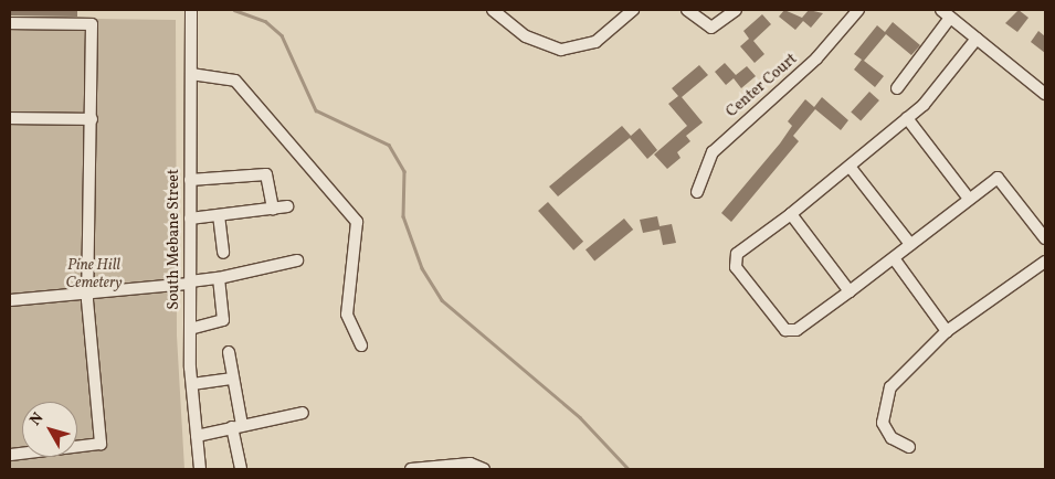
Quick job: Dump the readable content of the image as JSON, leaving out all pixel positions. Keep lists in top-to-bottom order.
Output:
{
  "streets": {
    "street": ["Center Court", "South Mebane Street"]
  },
  "parks": ["Pine Hill Cemetery"],
  "north": "top left"
}
